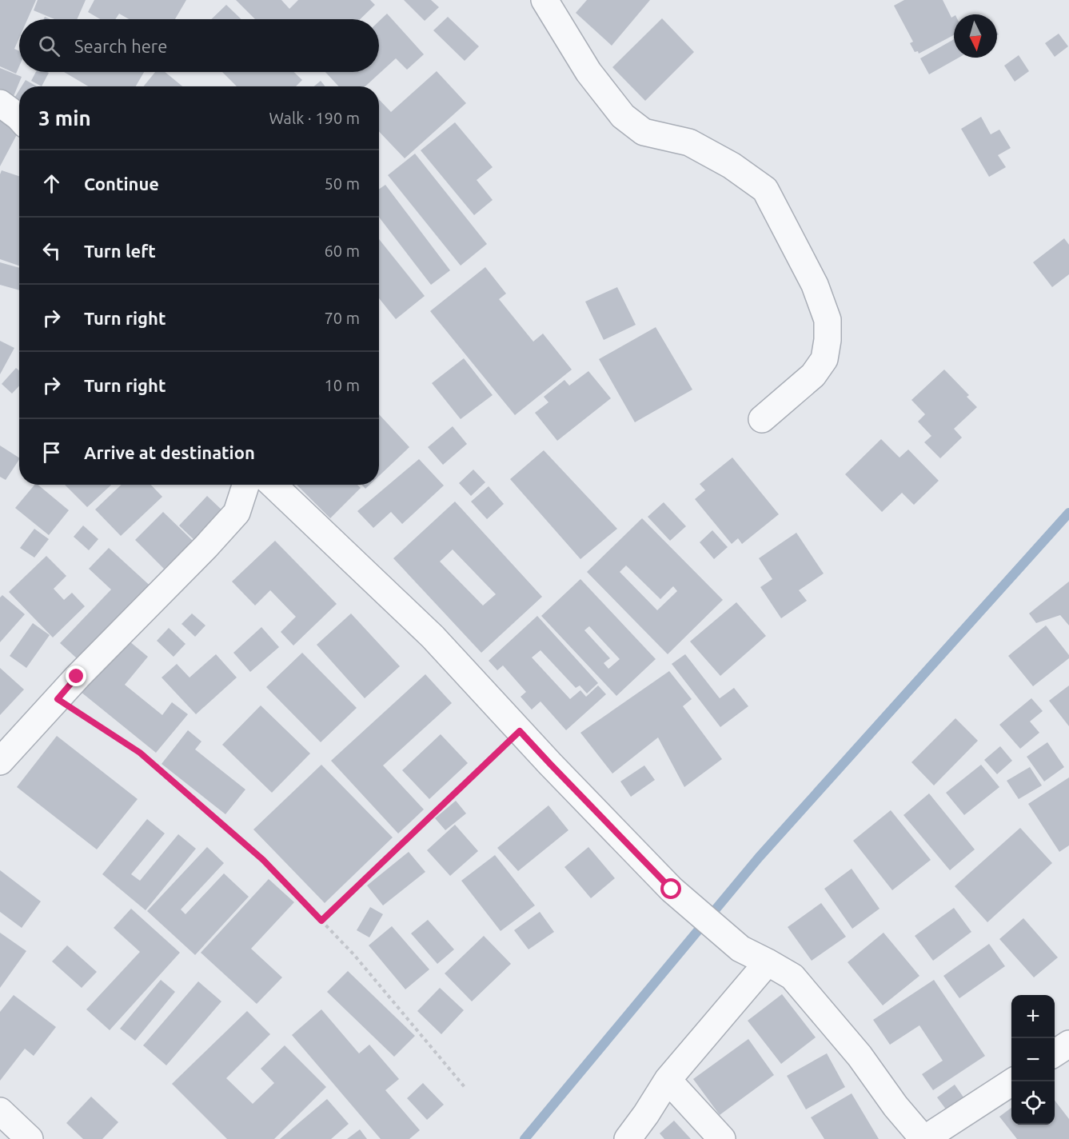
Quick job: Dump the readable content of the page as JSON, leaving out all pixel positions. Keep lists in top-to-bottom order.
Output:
{
  "north": "bottom",
  "page": {
    "search": "Search here",
    "heading": ["3 min", "Walk · 190 m"],
    "list": [
      ["Continue", "50 m"],
      ["Turn left", "60 m"],
      ["Turn right", "70 m"],
      ["Turn right", "10 m"],
      "Arrive at destination"
    ],
    "map_buttons": ["+", "−"]
  }
}
